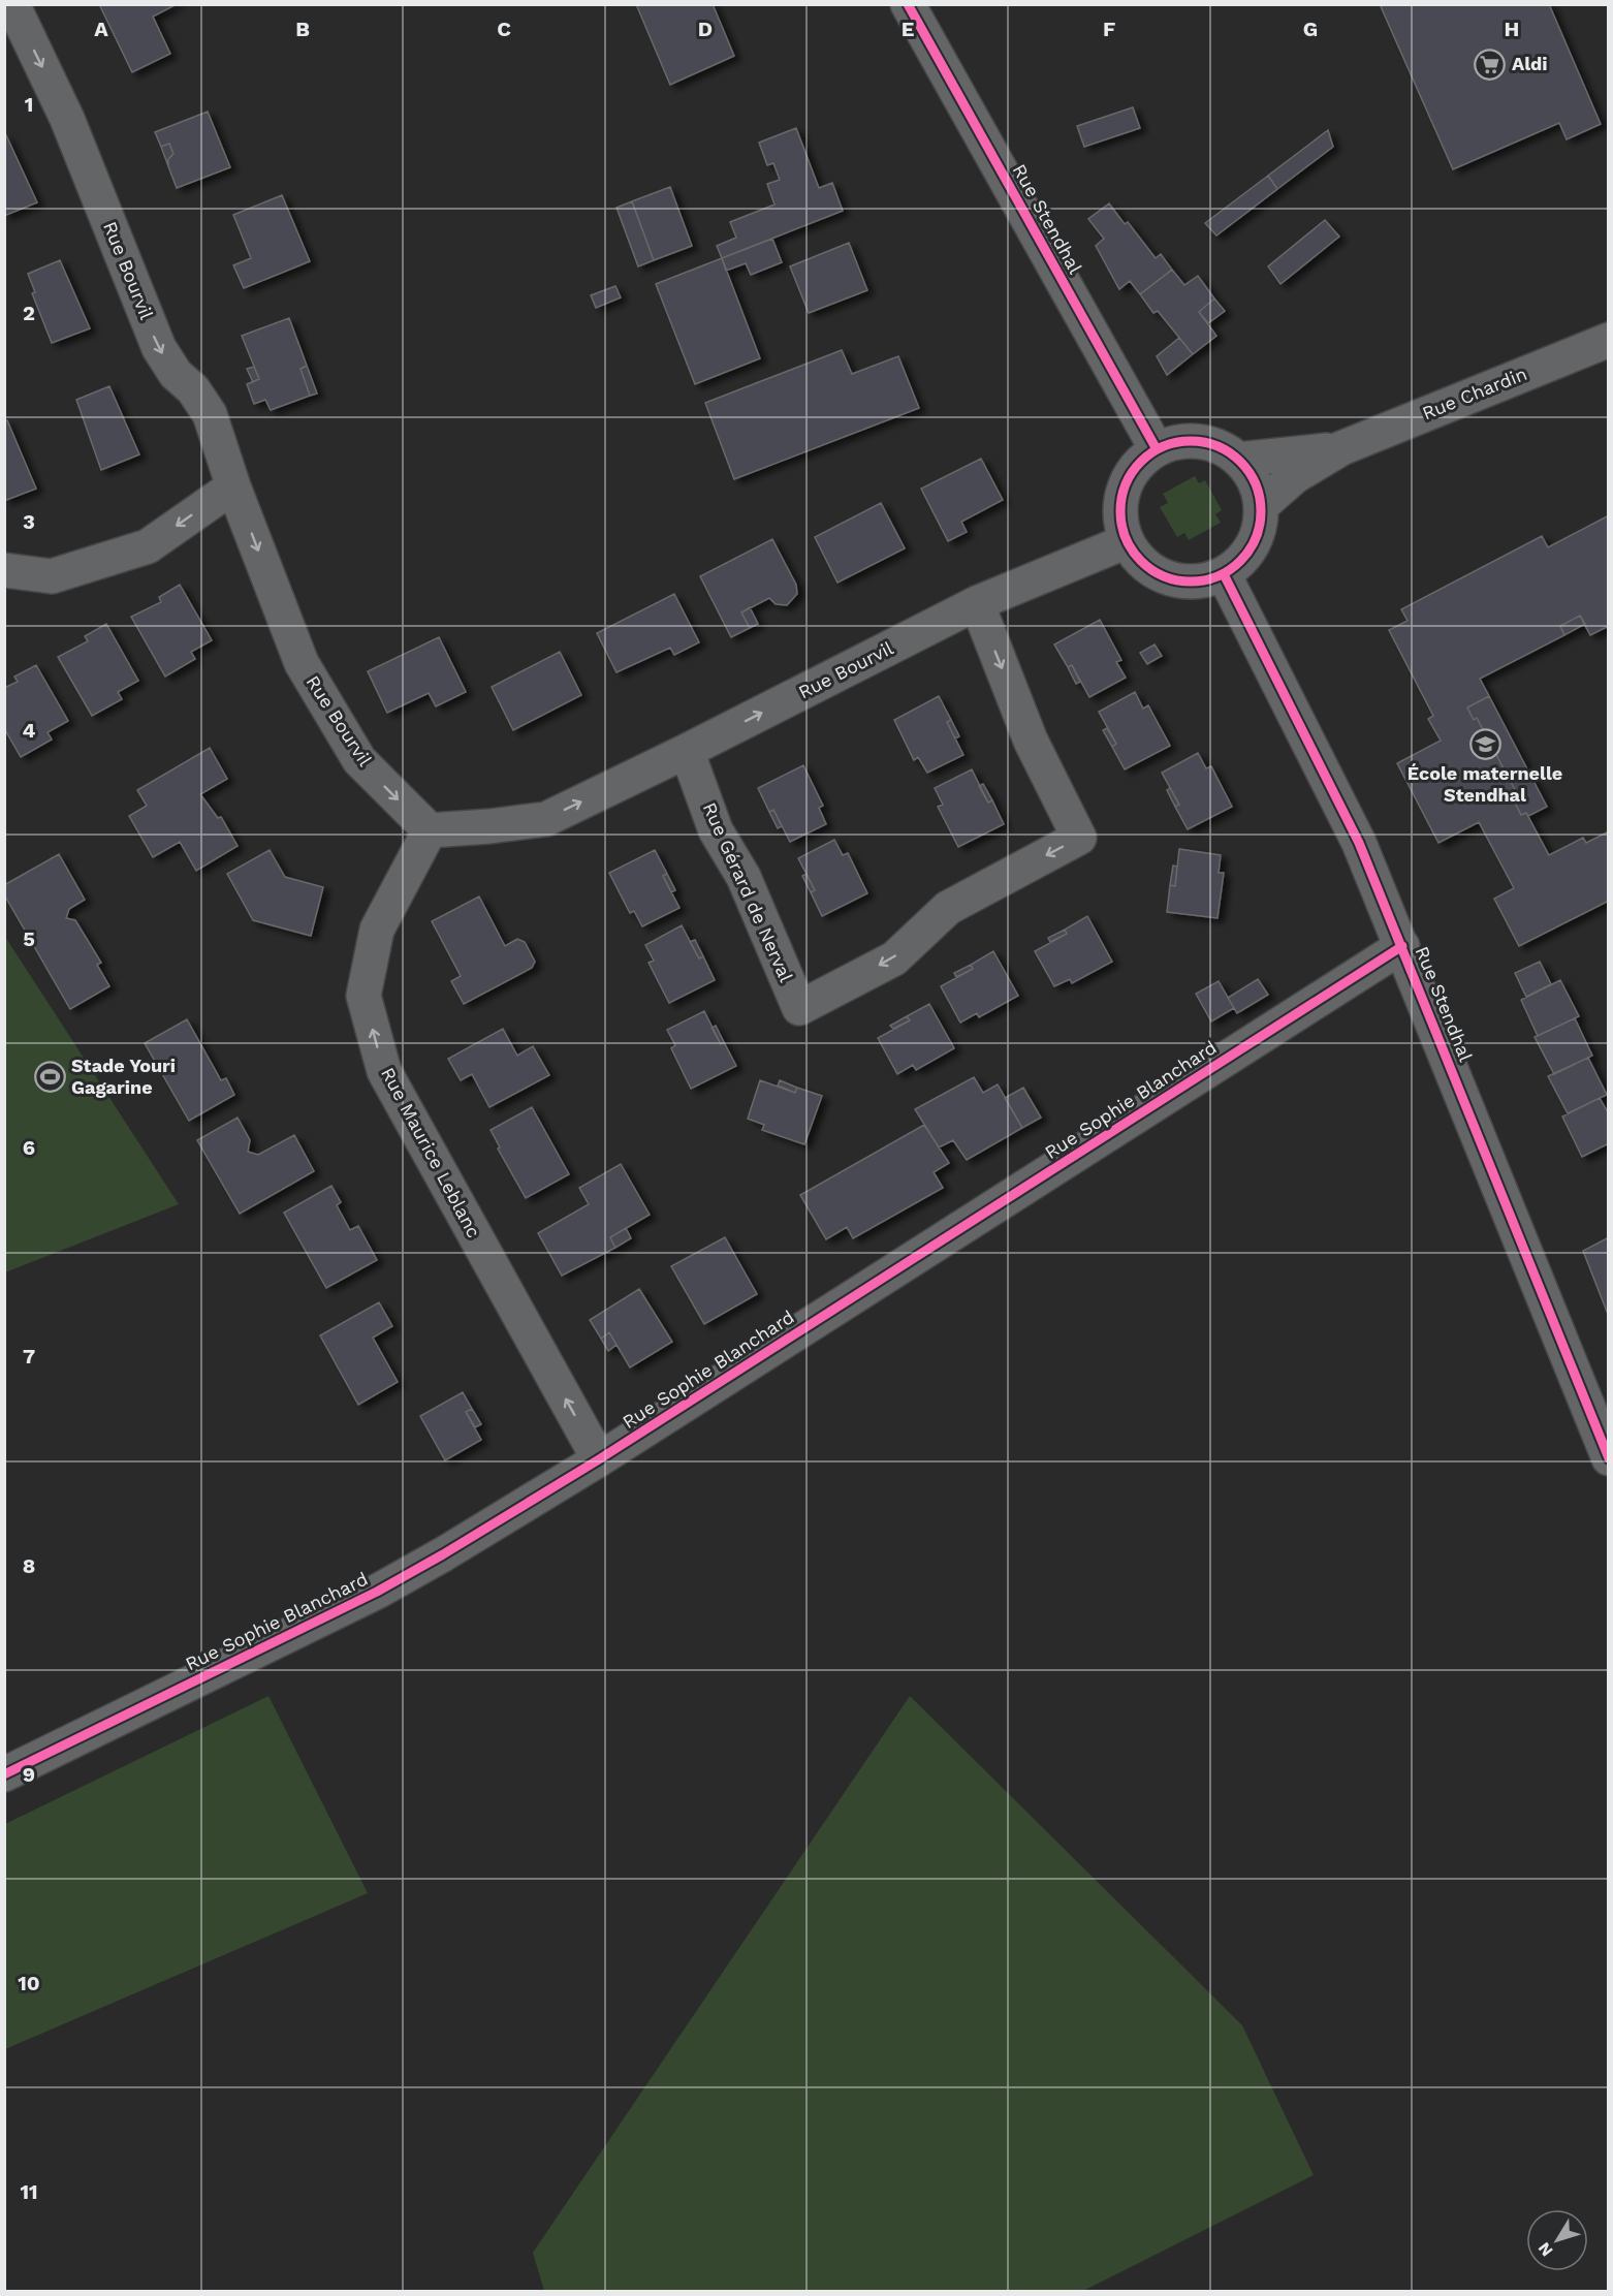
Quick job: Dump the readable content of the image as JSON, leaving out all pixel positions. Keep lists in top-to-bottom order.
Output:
{
  "streets": {
    "street": [
      "Rue Stendhal",
      "Rue Bourvil",
      "Rue Chardin",
      "Rue Gérard de Nerval",
      "Rue Sophie Blanchard",
      "Rue Maurice Leblanc"
    ]
  },
  "crossings": [
    ["Rue Stendhal", "Rue Bourvil"],
    ["Rue Stendhal", "Rue Chardin"],
    ["Rue Stendhal", "Rue Sophie Blanchard"],
    ["Rue Bourvil", "Rue Chardin"],
    ["Rue Bourvil", "Rue Gérard de Nerval"],
    ["Rue Bourvil", "Rue Maurice Leblanc"],
    ["Rue Sophie Blanchard", "Rue Maurice Leblanc"]
  ],
  "one_way": ["Rue Maurice Leblanc"],
  "places": {
    "supermarket": ["Aldi"],
    "school or university": ["École maternelle Stendhal"],
    "sports": ["Stade Youri Gagarine"]
  },
  "north": "bottom left",
  "grid": {
    "columns": [
      "A",
      "B",
      "C",
      "D",
      "E",
      "F",
      "G",
      "H"
    ],
    "rows": [
      "1",
      "2",
      "3",
      "4",
      "5",
      "6",
      "7",
      "8",
      "9",
      "10",
      "11"
    ]
  }
}
